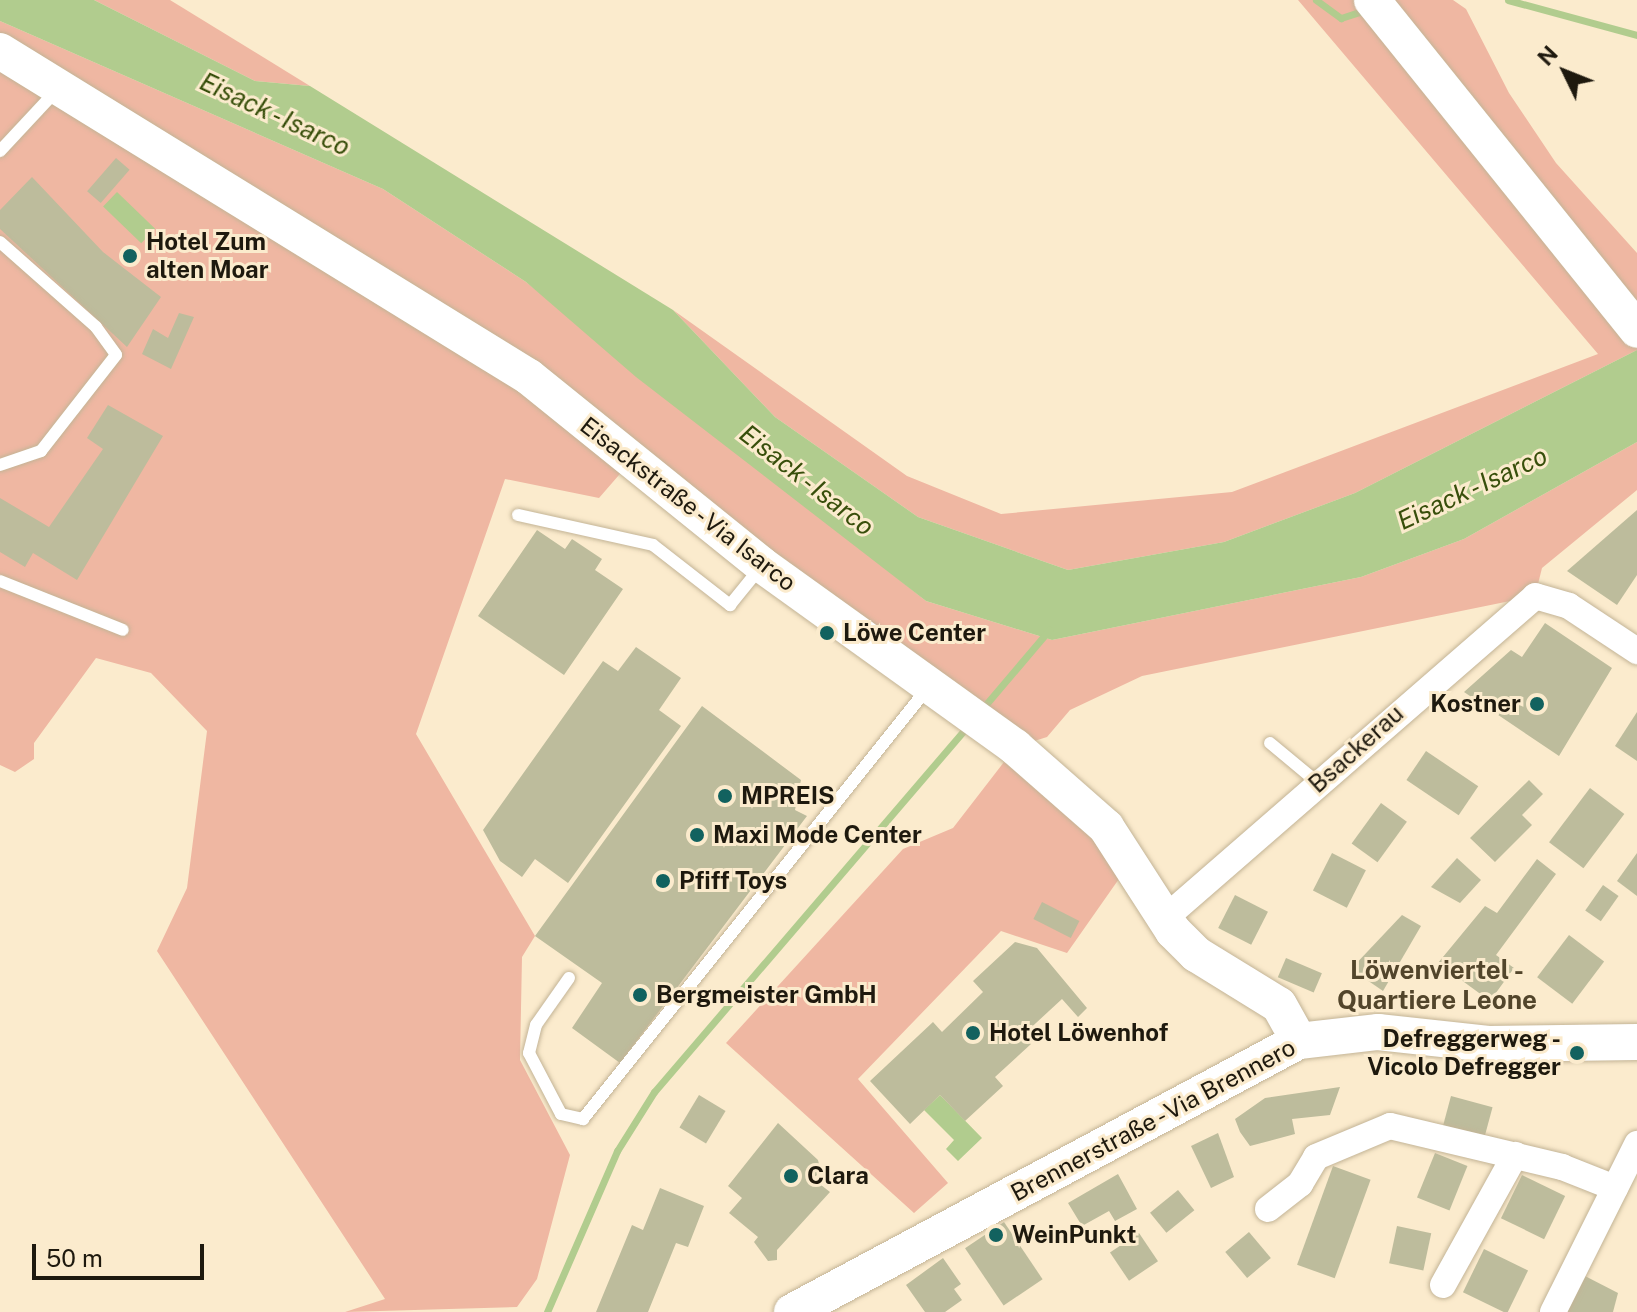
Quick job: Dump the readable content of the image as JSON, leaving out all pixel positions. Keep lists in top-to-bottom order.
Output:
{
  "streets": {
    "street": ["Eisackstraße - Via Isarco", "Bsackerau", "Brennerstraße - Via Brennero"]
  },
  "crossings": [
    ["Eisackstraße - Via Isarco", "Bsackerau"],
    ["Eisackstraße - Via Isarco", "Brennerstraße - Via Brennero"]
  ],
  "districts": ["Löwenviertel - Quartiere Leone"],
  "water": ["Eisack - Isarco"],
  "places": [
    "Hotel Zum alten Moar",
    "Löwe Center",
    "Kostner",
    "MPREIS",
    "Maxi Mode Center",
    "Pfiff Toys",
    "Bergmeister GmbH",
    "Hotel Löwenhof",
    "Defreggerweg - Vicolo Defregger",
    "Clara",
    "WeinPunkt"
  ],
  "scale_bar": "50 m",
  "north": "top left"
}
